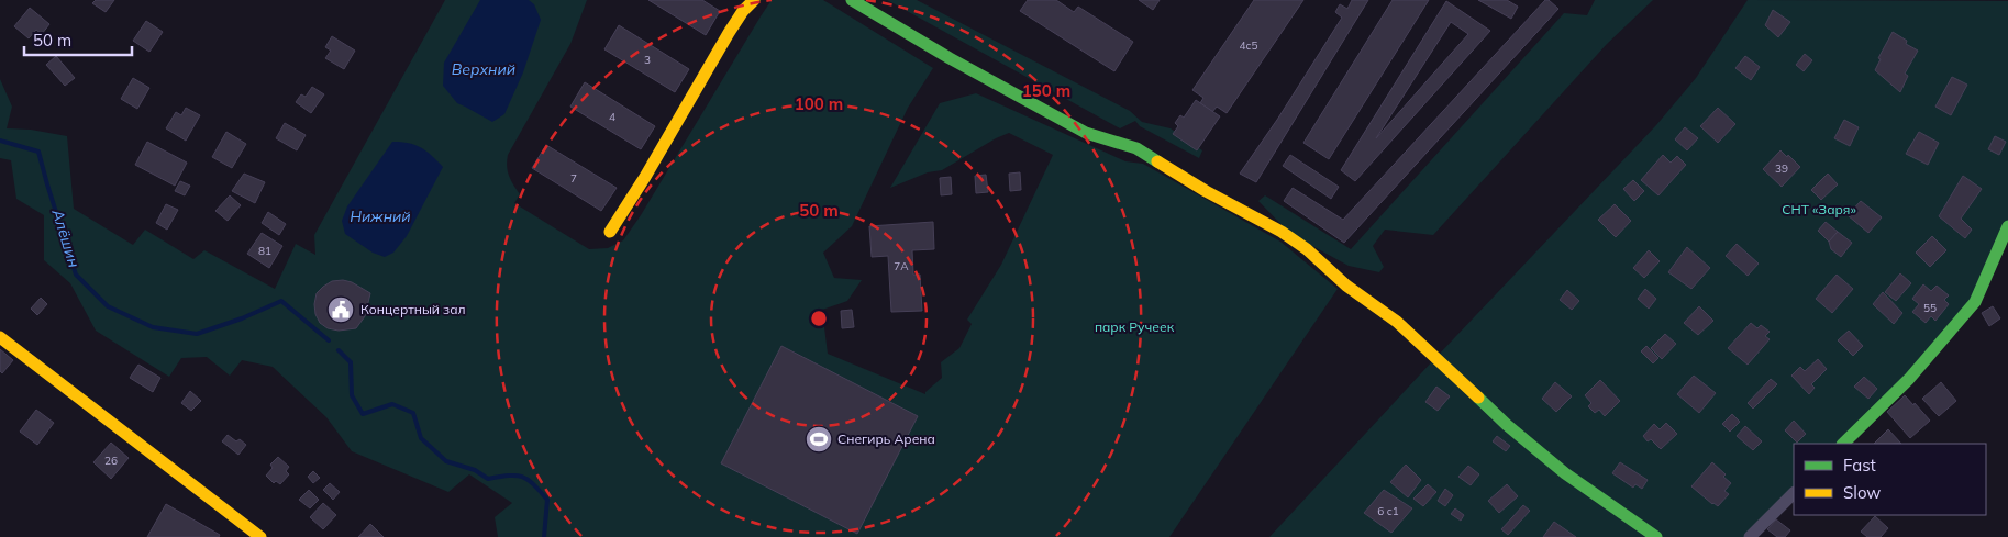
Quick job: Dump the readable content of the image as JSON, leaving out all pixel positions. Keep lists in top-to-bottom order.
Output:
{
  "water": ["Верхний", "Нижний", "Алёшин"],
  "parks": ["СНТ «Заря»", "парк Ручеек"],
  "places": {
    "public building": ["Концертный зал"],
    "sports": ["Снегирь Арена"]
  },
  "house_numbers": [
    "4с5",
    "3",
    "4",
    "39",
    "7",
    "81",
    "7А",
    "55",
    "26",
    "6 с1"
  ],
  "legend": ["Fast", "Slow"],
  "scale_bar": "50 m",
  "rings": ["150 m", "100 m", "50 m"]
}
